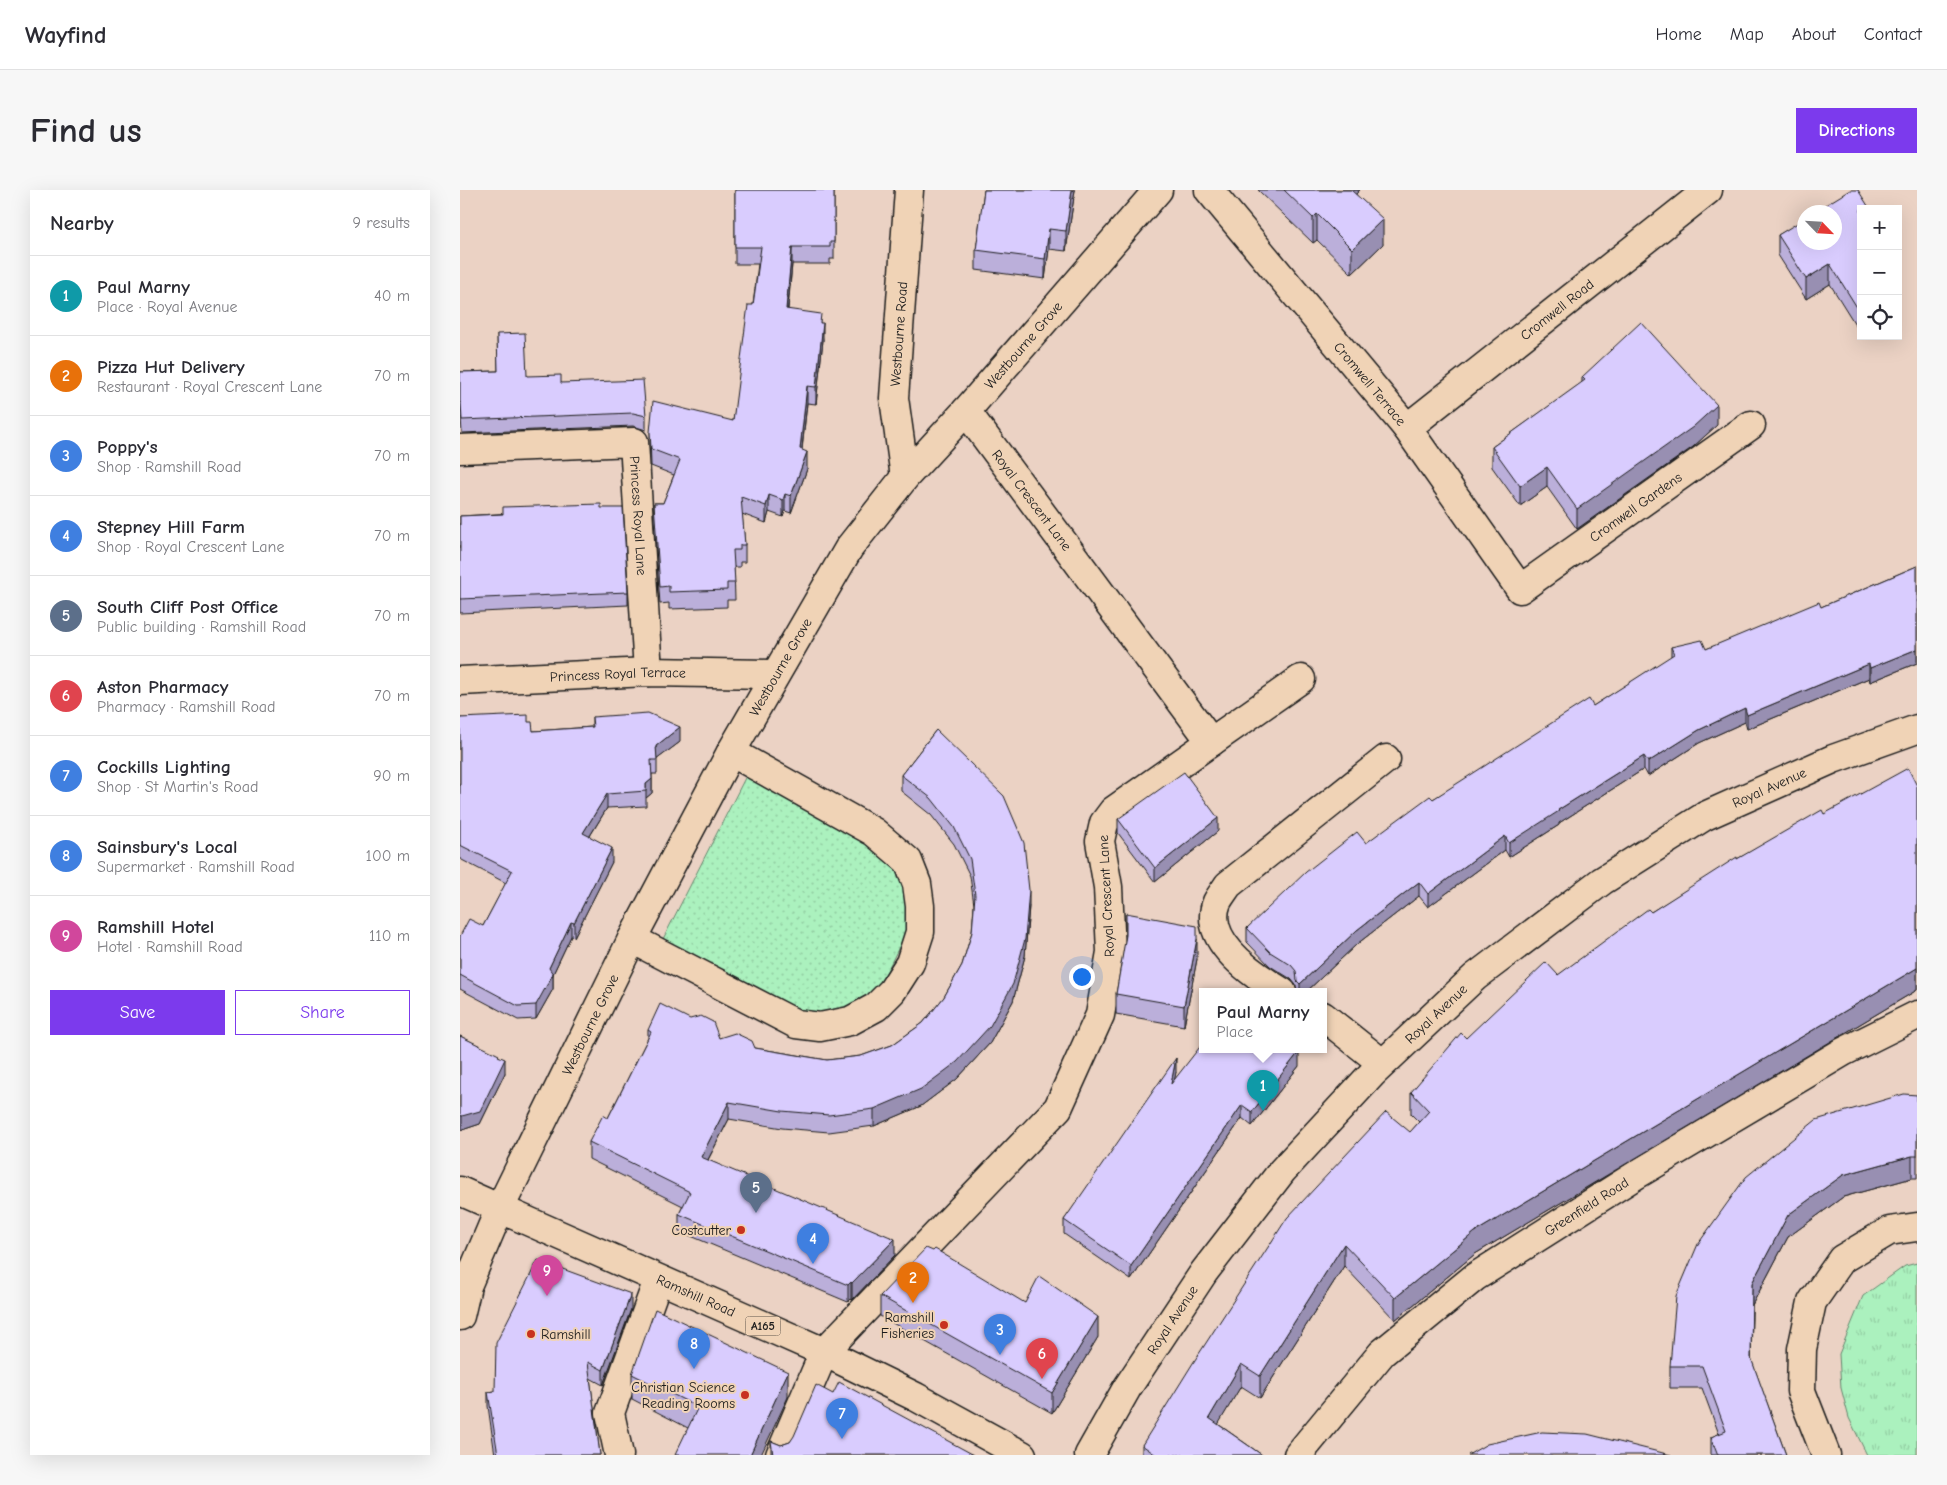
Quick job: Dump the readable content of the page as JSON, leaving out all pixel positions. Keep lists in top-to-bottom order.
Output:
{
  "streets": {
    "main road": [
      "Cromwell Road",
      "Westbourne Road",
      "Westbourne Grove",
      "Cromwell Terrace",
      "Royal Crescent Lane",
      "Cromwell Gardens",
      "Princess Royal Lane",
      "Princess Royal Terrace",
      "Royal Avenue",
      "Greenfield Road",
      "Ramshill Road",
      "A165"
    ]
  },
  "crossings": [
    ["Cromwell Road", "Cromwell Terrace"],
    ["Westbourne Road", "Westbourne Grove"],
    ["Westbourne Grove", "Royal Crescent Lane"],
    ["Westbourne Grove", "Princess Royal Terrace"],
    ["Westbourne Grove", "Ramshill Road"],
    ["Westbourne Grove", "A165"],
    ["Cromwell Terrace", "Cromwell Gardens"],
    ["Royal Crescent Lane", "Ramshill Road"],
    ["Princess Royal Lane", "Princess Royal Terrace"],
    ["Ramshill Road", "A165"]
  ],
  "places": [
    "Costcutter",
    "Ramshill Fisheries",
    "Ramshill",
    "Christian Science Reading Rooms"
  ],
  "north": "bottom right",
  "page": {
    "header": "Wayfind",
    "nav": [
      "Home",
      "Map",
      "About",
      "Contact"
    ],
    "buttons": [
      "Directions",
      ["Save", "Share"]
    ],
    "title": "Find us",
    "heading": ["Nearby", "9 results"],
    "map_buttons": ["+", "−"],
    "list": [
      {
        "mark": "1",
        "name": "Paul Marny",
        "note": "Place · Royal Avenue",
        "value": "40 m"
      },
      {
        "mark": "2",
        "name": "Pizza Hut Delivery",
        "note": "Restaurant · Royal Crescent Lane",
        "value": "70 m"
      },
      {
        "mark": "3",
        "name": "Poppy's",
        "note": "Shop · Ramshill Road",
        "value": "70 m"
      },
      {
        "mark": "4",
        "name": "Stepney Hill Farm",
        "note": "Shop · Royal Crescent Lane",
        "value": "70 m"
      },
      {
        "mark": "5",
        "name": "South Cliff Post Office",
        "note": "Public building · Ramshill Road",
        "value": "70 m"
      },
      {
        "mark": "6",
        "name": "Aston Pharmacy",
        "note": "Pharmacy · Ramshill Road",
        "value": "70 m"
      },
      {
        "mark": "7",
        "name": "Cockills Lighting",
        "note": "Shop · St Martin's Road",
        "value": "90 m"
      },
      {
        "mark": "8",
        "name": "Sainsbury's Local",
        "note": "Supermarket · Ramshill Road",
        "value": "100 m"
      },
      {
        "mark": "9",
        "name": "Ramshill Hotel",
        "note": "Hotel · Ramshill Road",
        "value": "110 m"
      }
    ],
    "popup": ["Paul Marny", "Place"],
    "pins": [
      "1",
      "5",
      "4",
      "9",
      "2",
      "3",
      "8",
      "6",
      "7"
    ]
  }
}
